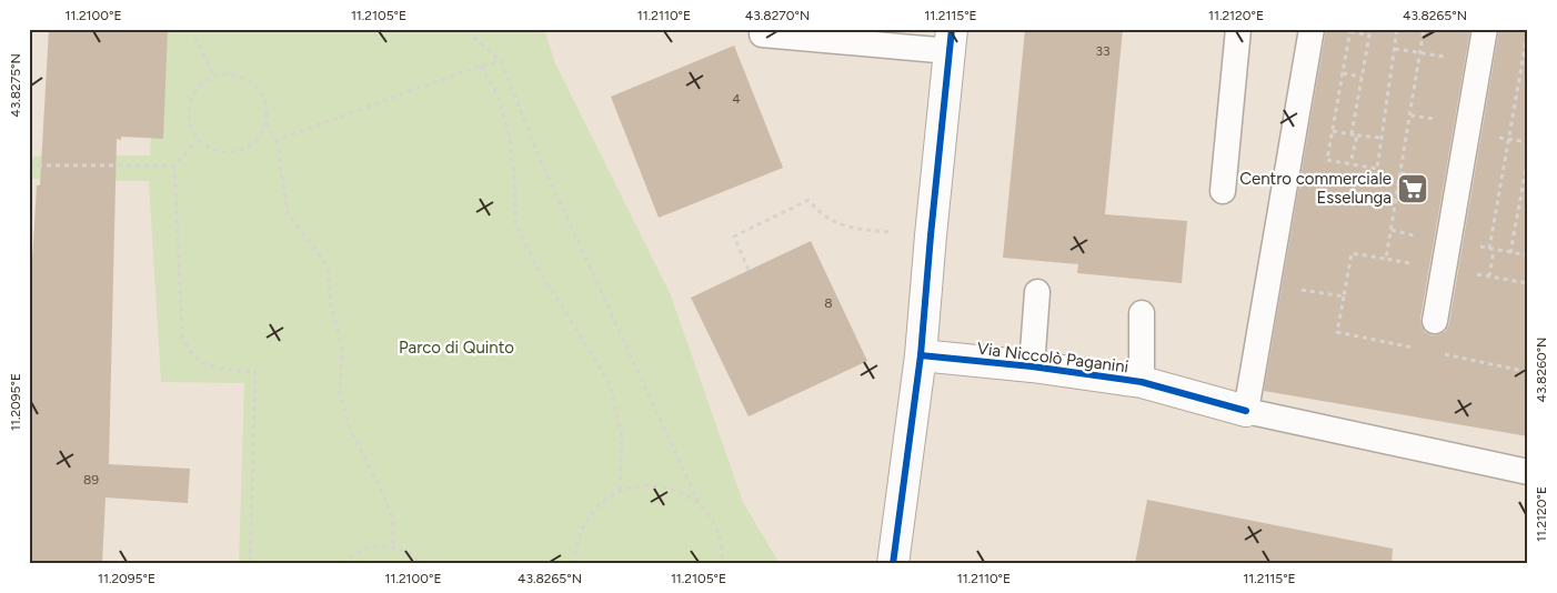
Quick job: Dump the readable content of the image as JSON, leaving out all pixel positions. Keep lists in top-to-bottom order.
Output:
{
  "streets": {
    "street": ["Via Niccolò Paganini"]
  },
  "parks": ["Parco di Quinto"],
  "places": {
    "supermarket": ["Centro commerciale Esselunga"]
  },
  "house_numbers": [
    "33",
    "4",
    "8",
    "89"
  ],
  "coordinates": [
    "11.2100°E",
    "11.2105°E",
    "11.2110°E",
    "43.8270°N",
    "11.2115°E",
    "11.2120°E",
    "43.8265°N",
    "43.8275°N",
    "43.8260°N",
    "11.2095°E"
  ]
}
